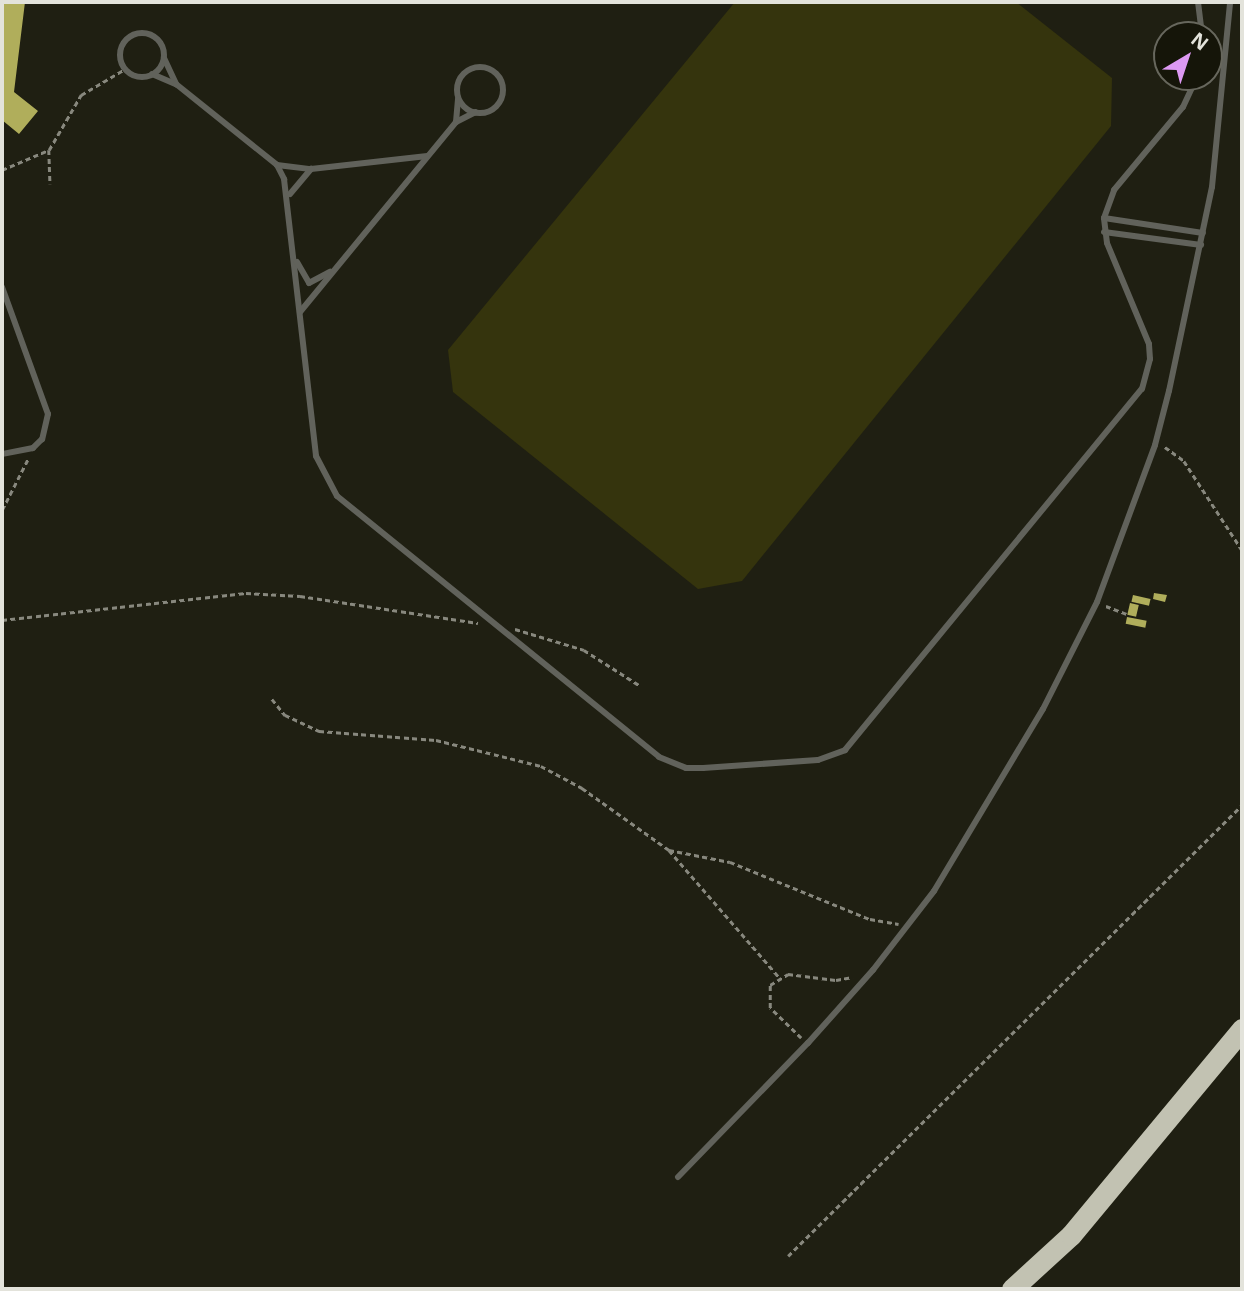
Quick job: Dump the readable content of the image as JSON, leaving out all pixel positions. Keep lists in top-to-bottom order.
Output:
{
  "north": "top right"
}
